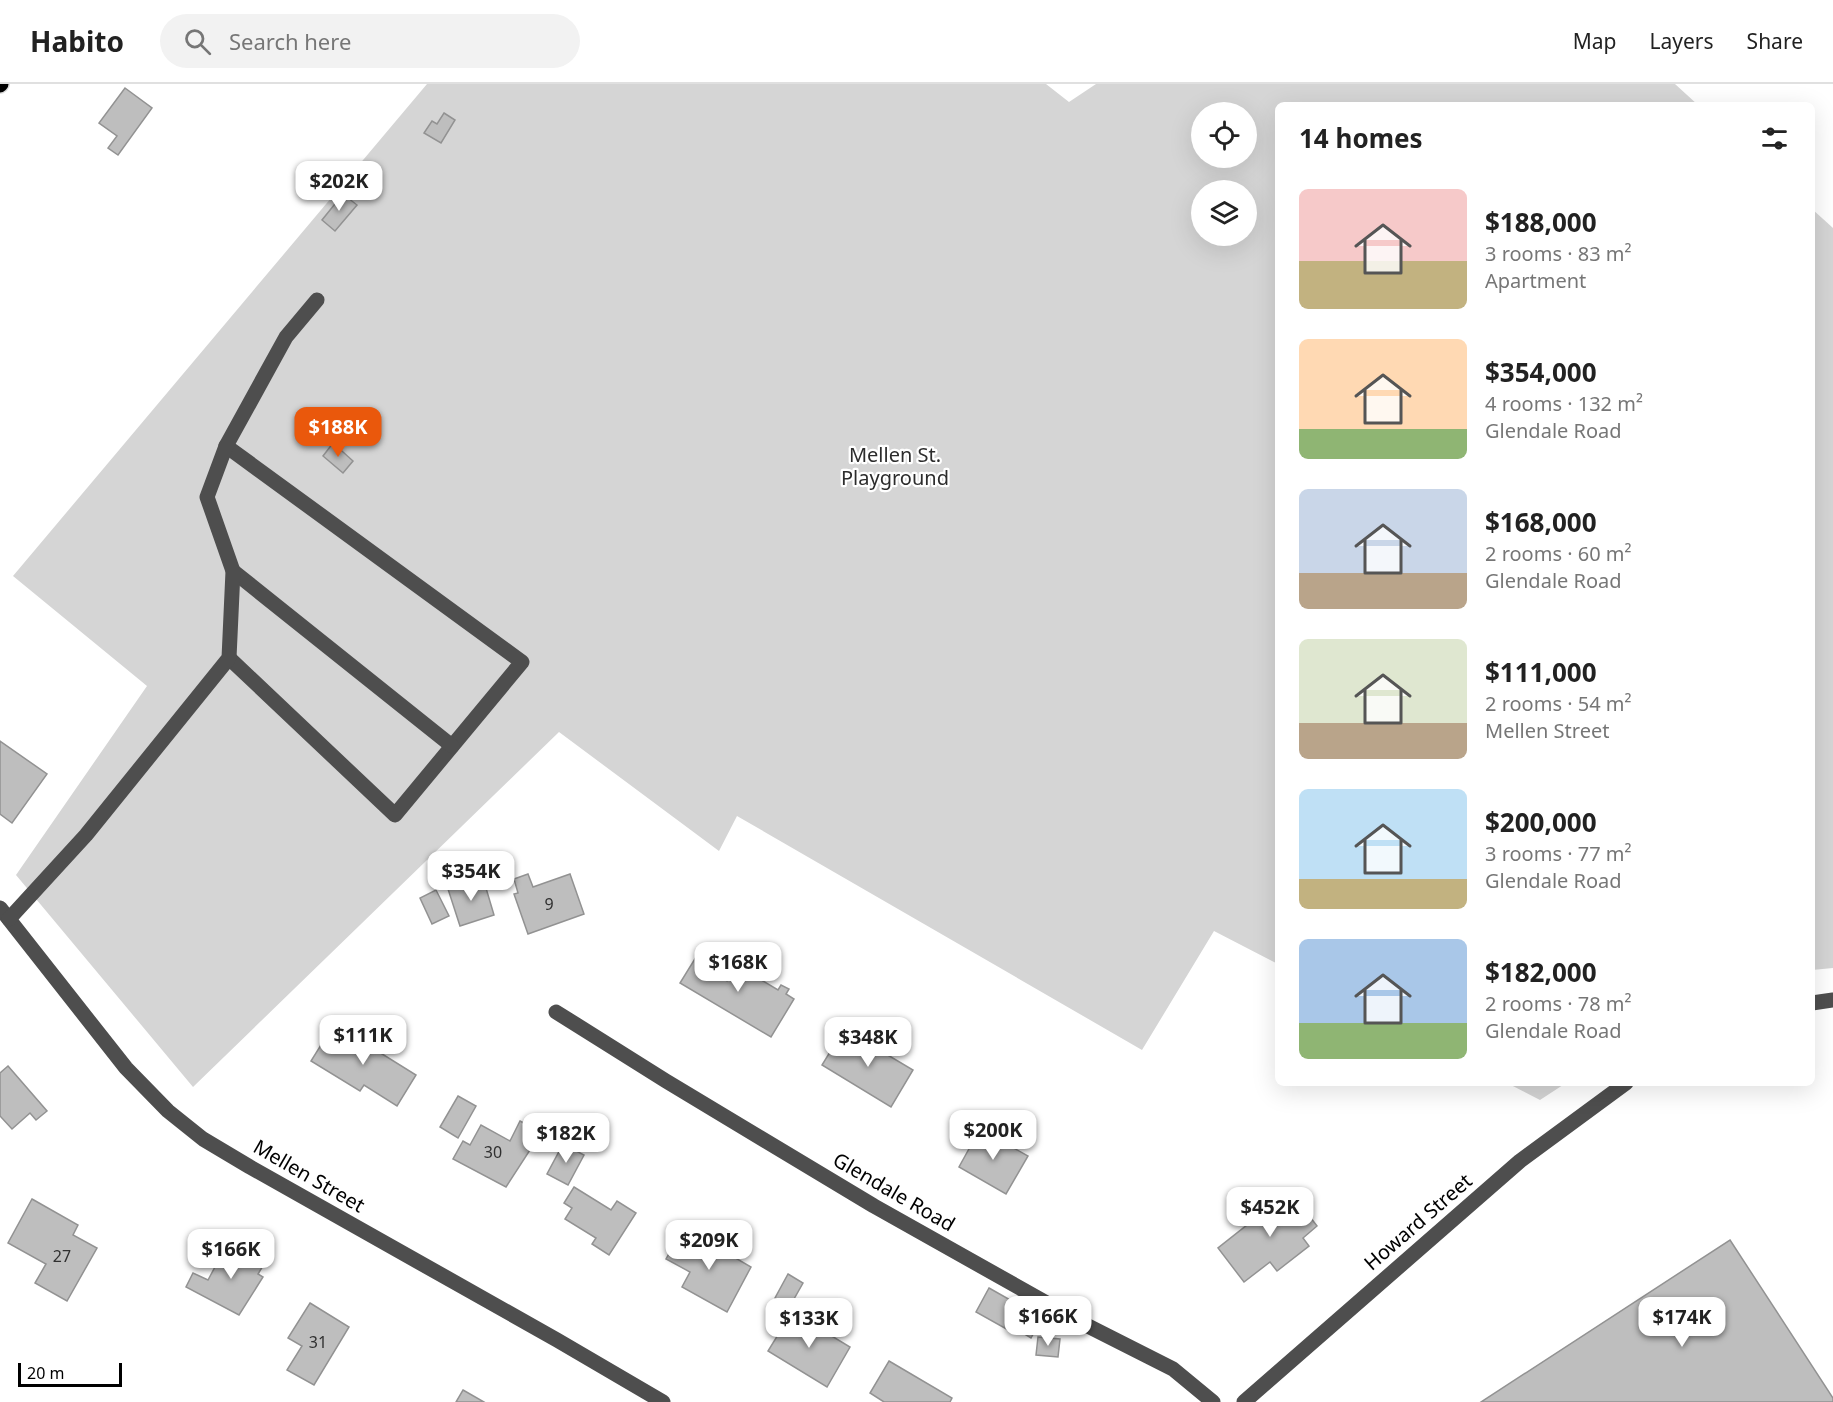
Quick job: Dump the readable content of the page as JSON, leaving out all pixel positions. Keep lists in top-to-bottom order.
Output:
{
  "streets": {
    "street": ["Mellen Street", "Glendale Road", "Howard Street"]
  },
  "parks": ["Mellen St. Playground"],
  "house_numbers": [
    "9",
    "30",
    "27",
    "31"
  ],
  "scale_bar": "20 m",
  "page": {
    "header": "Habito",
    "search": "Search here",
    "nav": ["Map", "Layers", "Share"],
    "heading": "14 homes",
    "price": [
      "$202K",
      "$188K",
      "$354K",
      "$168K",
      "$111K",
      "$348K",
      "$200K",
      "$182K",
      "$452K",
      "$209K",
      "$166K",
      "$166K",
      "$174K",
      "$133K"
    ],
    "list": [
      {
        "name": "$188,000",
        "note": "3 rooms · 83 m² · Apartment"
      },
      {
        "name": "$354,000",
        "note": "4 rooms · 132 m² · Glendale Road"
      },
      {
        "name": "$168,000",
        "note": "2 rooms · 60 m² · Glendale Road"
      },
      {
        "name": "$111,000",
        "note": "2 rooms · 54 m² · Mellen Street"
      },
      {
        "name": "$200,000",
        "note": "3 rooms · 77 m² · Glendale Road"
      },
      {
        "name": "$182,000",
        "note": "2 rooms · 78 m² · Glendale Road"
      }
    ],
    "scale": "20 m"
  }
}
